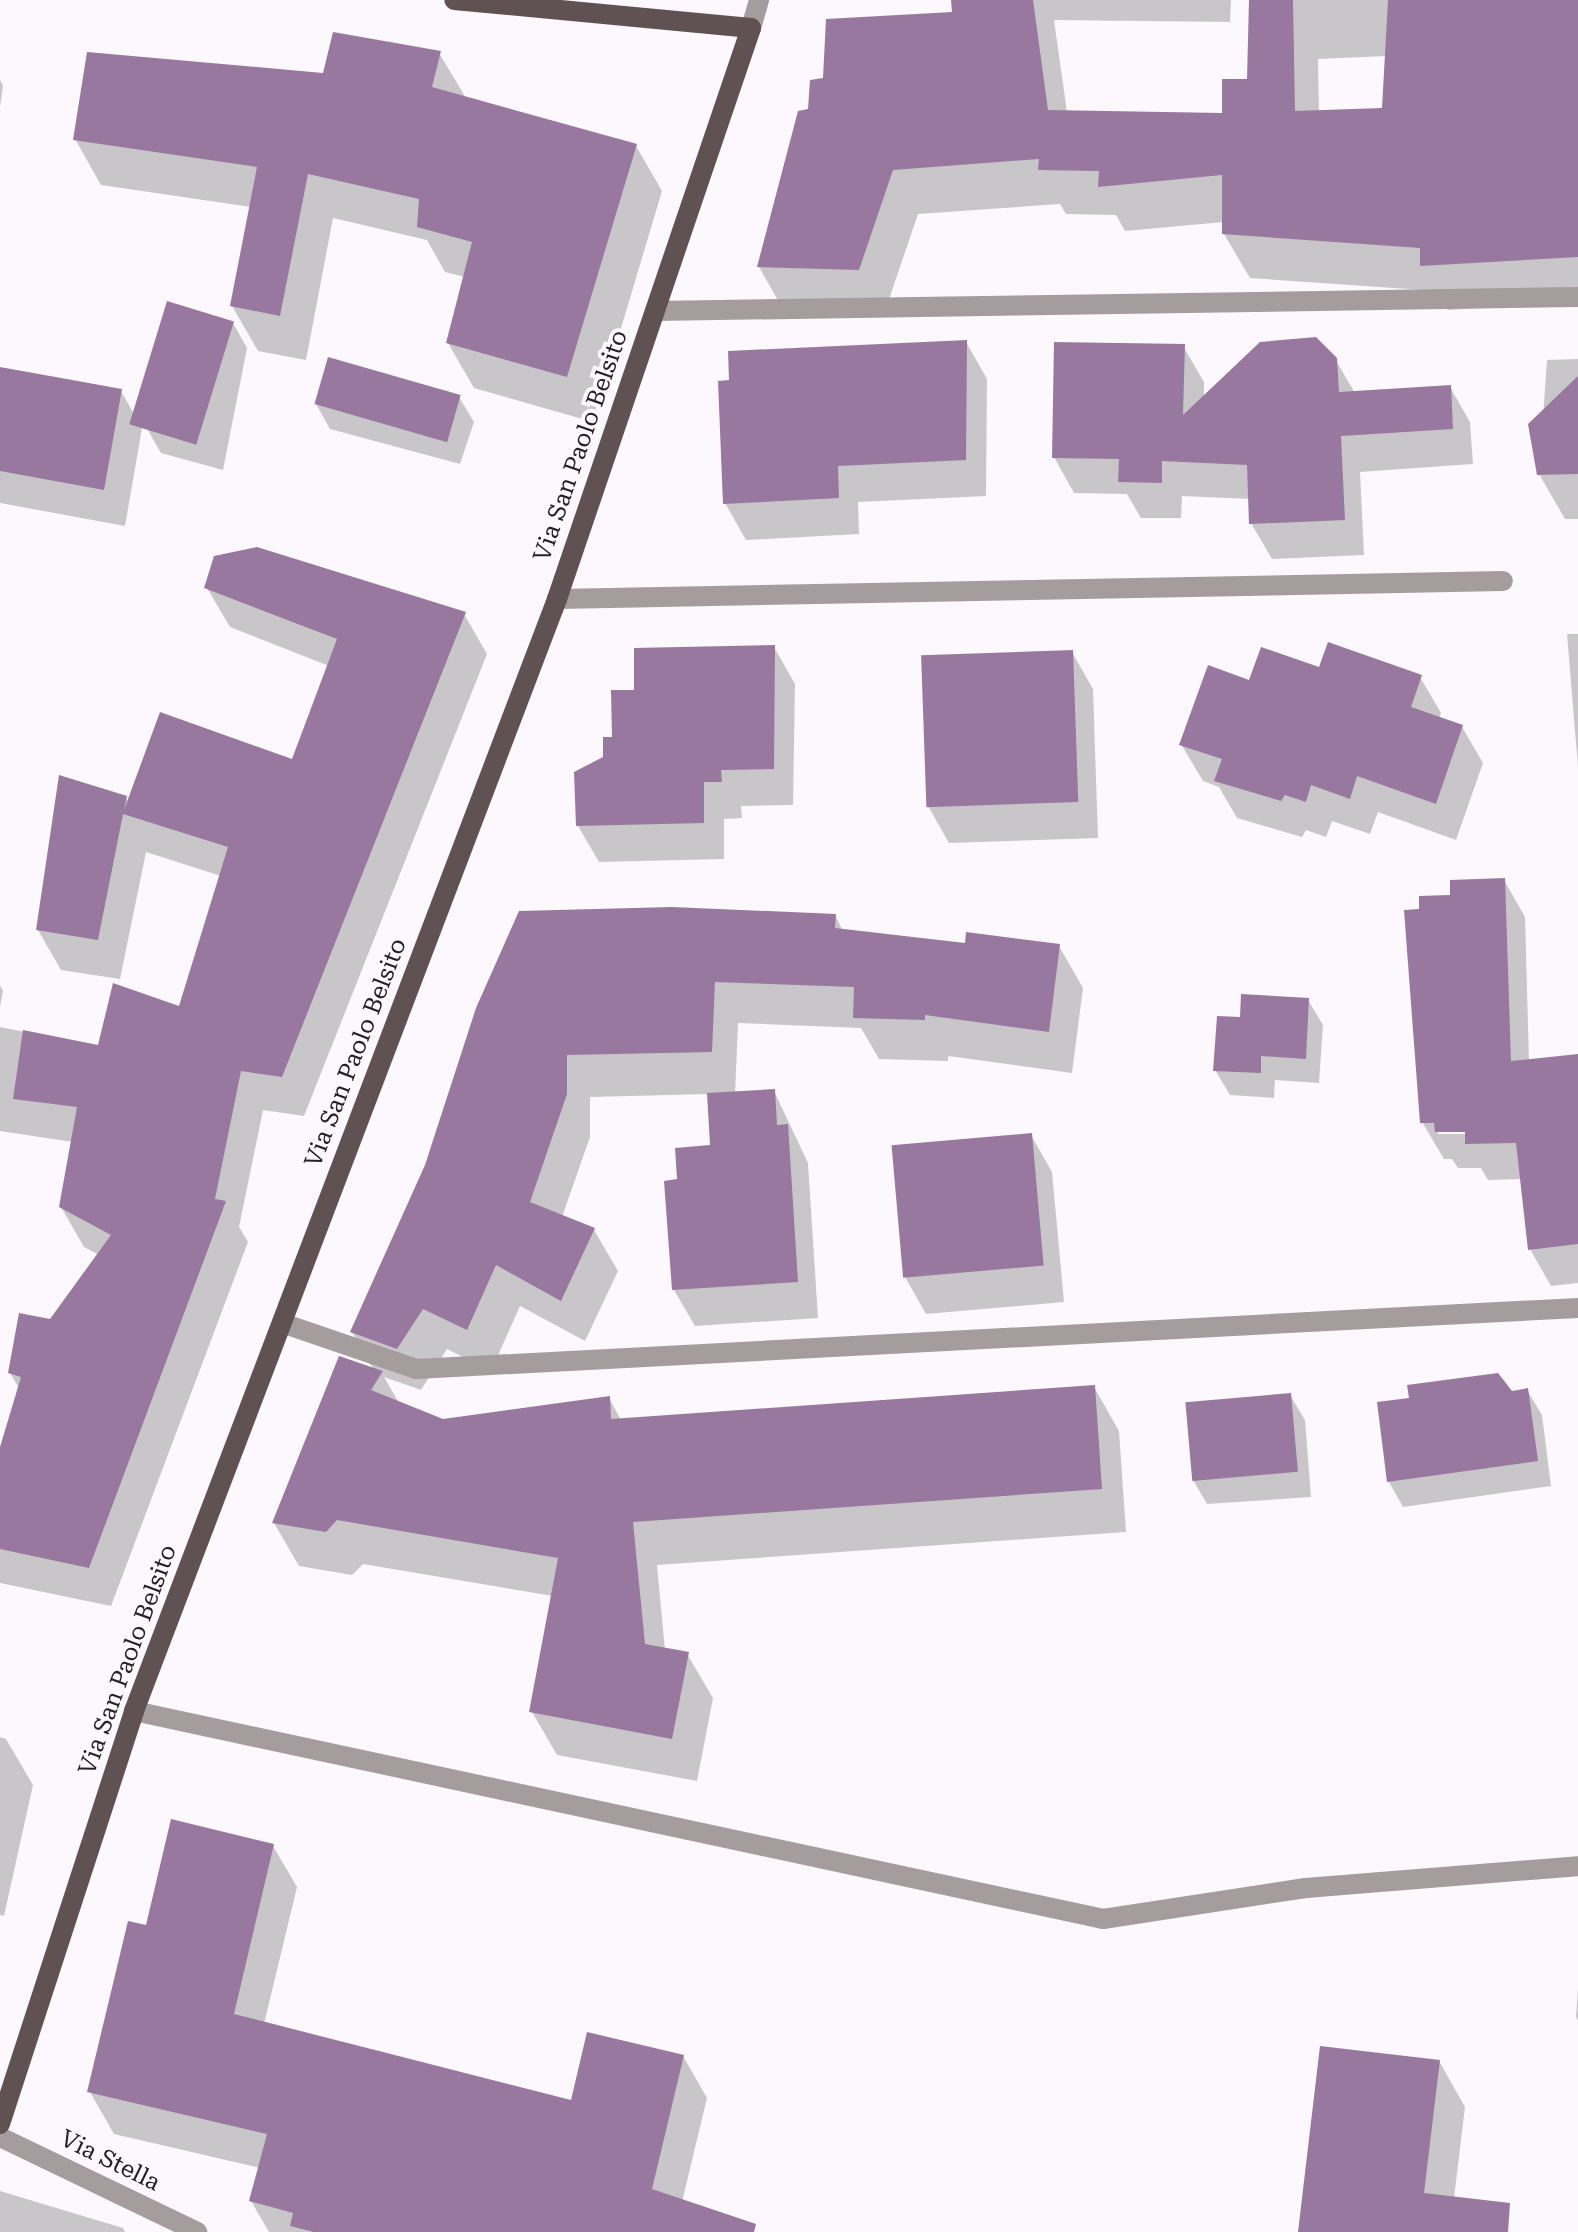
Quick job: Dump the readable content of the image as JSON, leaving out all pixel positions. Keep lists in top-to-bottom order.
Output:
{
  "streets": {
    "main road": ["Via San Paolo Belsito"],
    "street": ["Via Stella"]
  }
}
